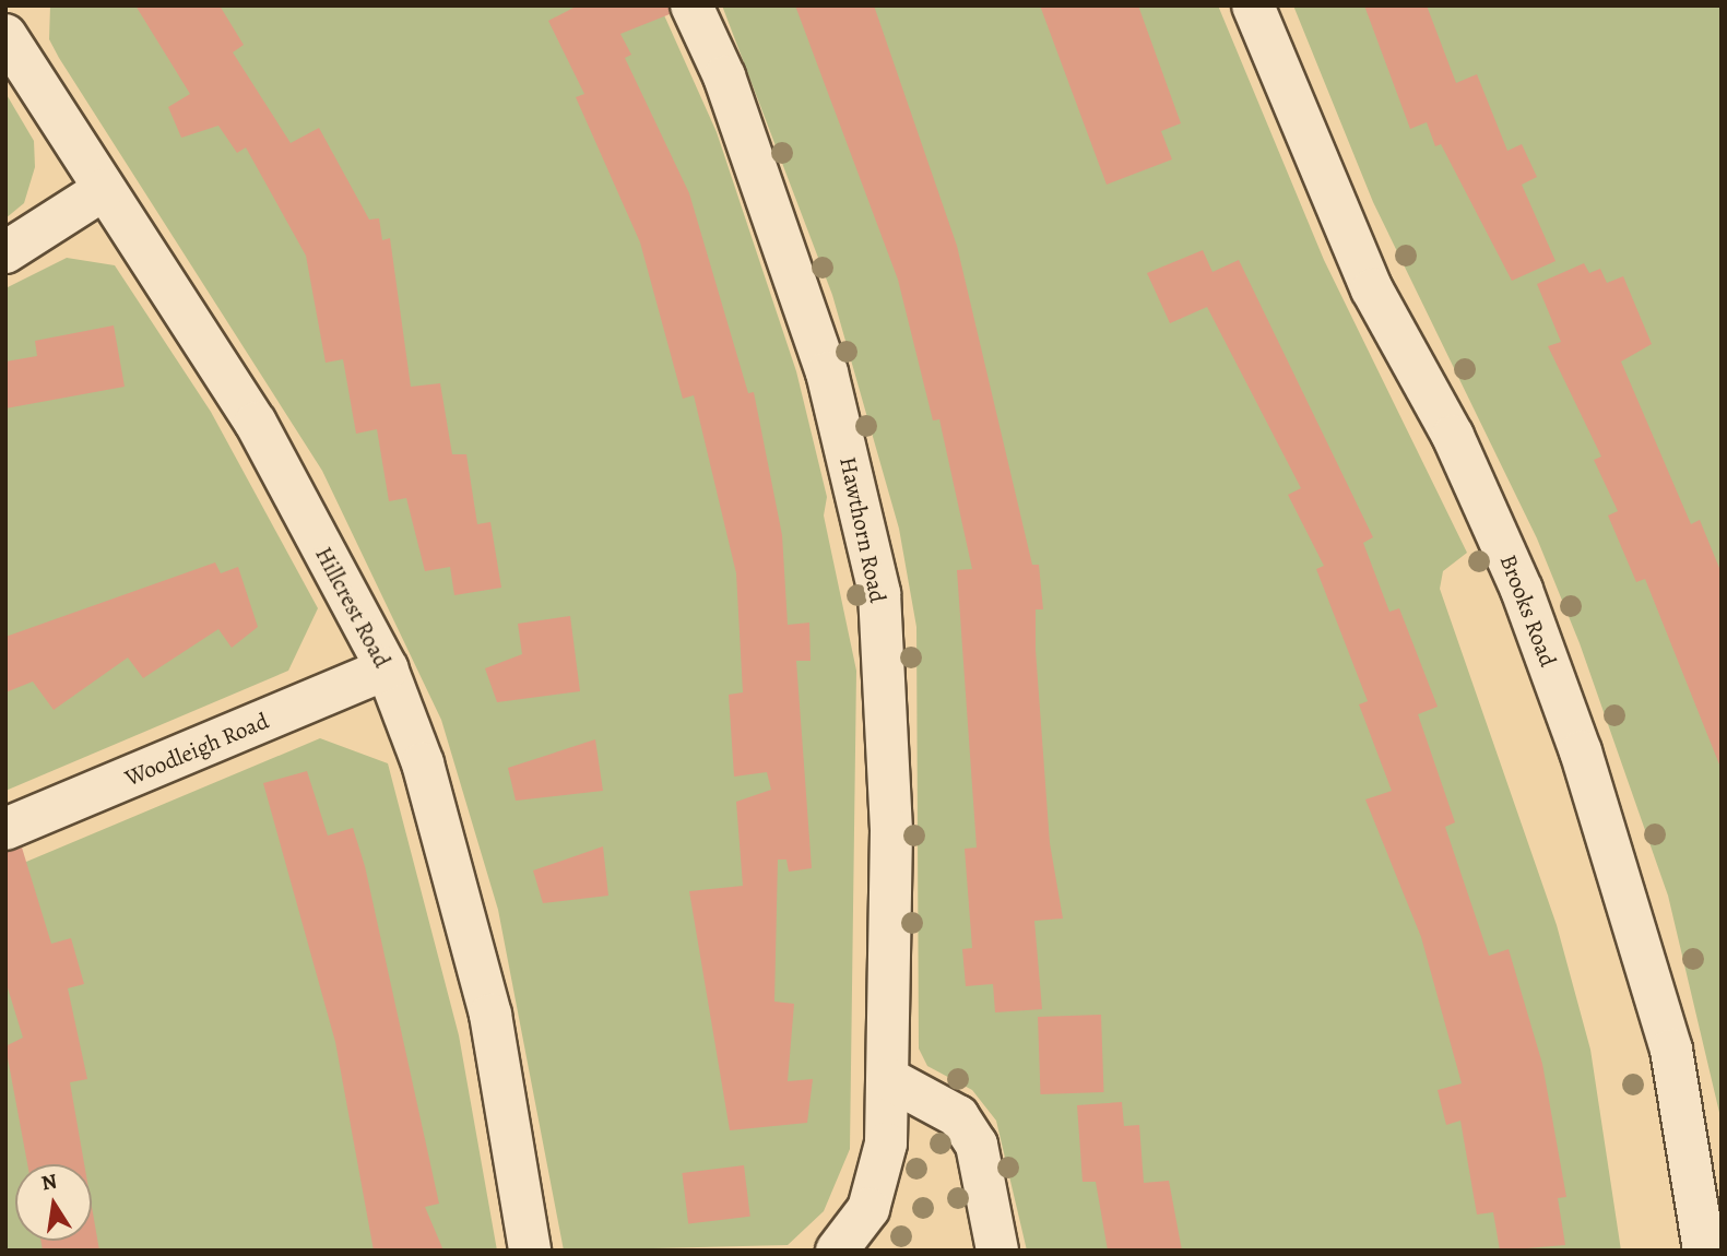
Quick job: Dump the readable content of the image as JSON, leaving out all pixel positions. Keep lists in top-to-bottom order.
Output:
{
  "streets": {
    "street": [
      "Hawthorn Road",
      "Hillcrest Road",
      "Brooks Road",
      "Woodleigh Road"
    ]
  },
  "crossings": [
    ["Hillcrest Road", "Woodleigh Road"]
  ],
  "north": "top"
}
